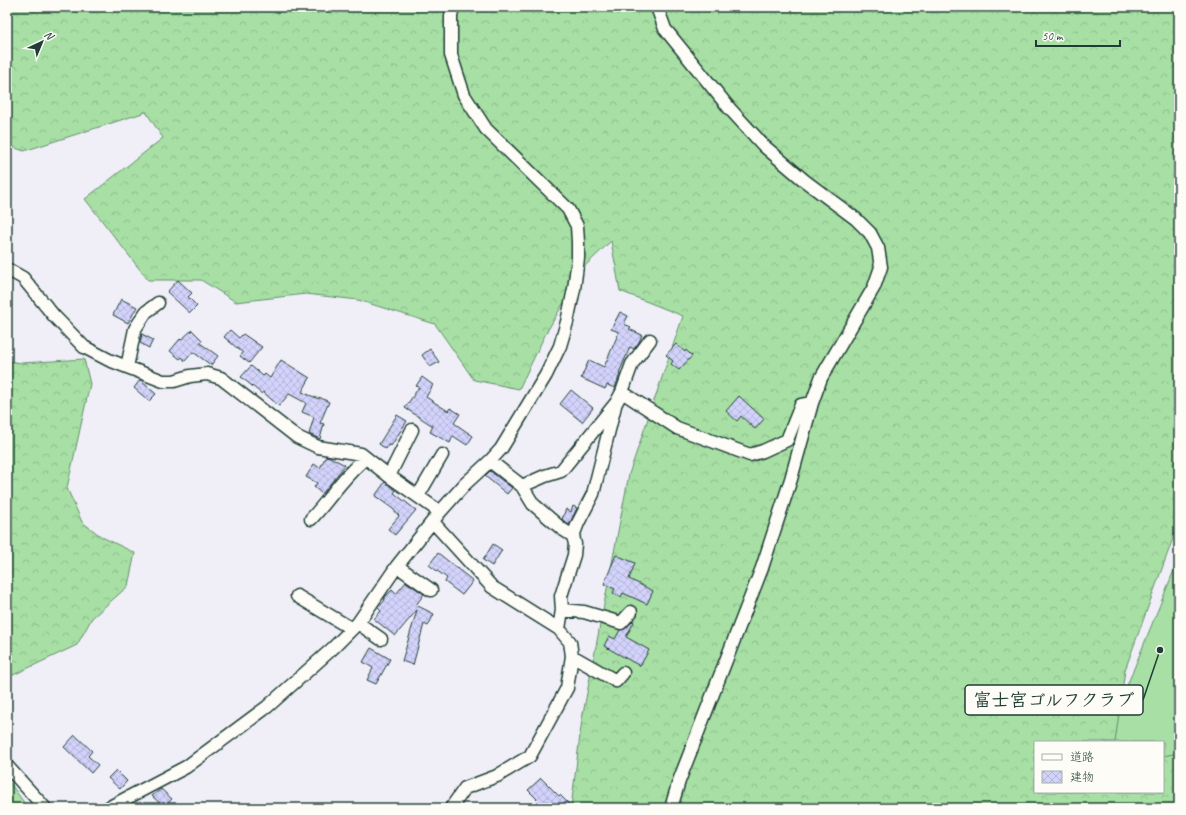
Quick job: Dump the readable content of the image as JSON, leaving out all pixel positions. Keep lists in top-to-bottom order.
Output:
{
  "places": ["富士宮ゴルフクラブ"],
  "legend": ["道路", "建物"],
  "scale_bar": "50 m",
  "north": "top right"
}
